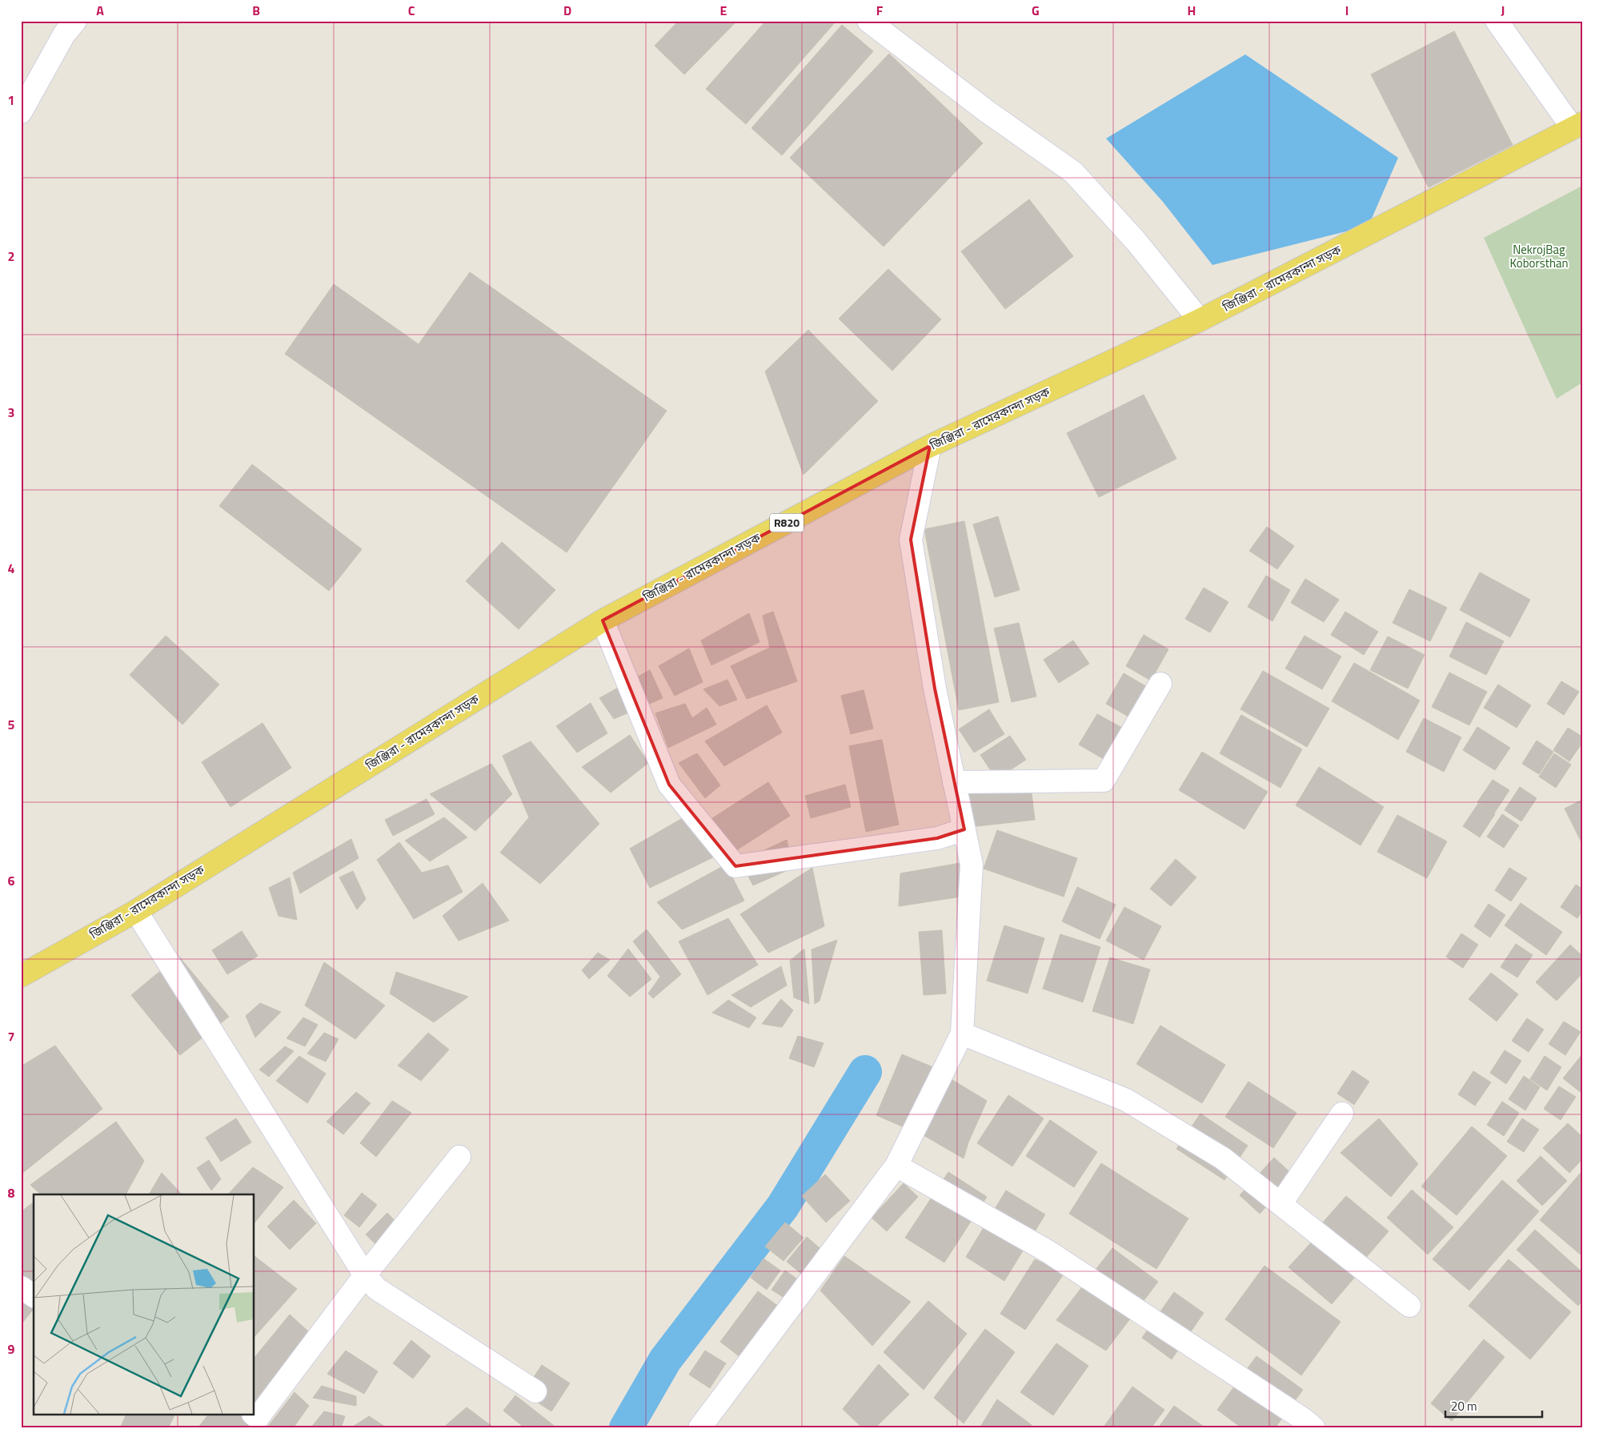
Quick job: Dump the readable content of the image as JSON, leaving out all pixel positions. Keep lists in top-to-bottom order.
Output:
{
  "streets": {
    "main road": ["জিঞ্জিরা - রামেরকান্দা সড়ক", "R820"]
  },
  "parks": ["NekrojBag Koborsthan"],
  "scale_bar": "20 m",
  "grid": {
    "columns": [
      "A",
      "B",
      "C",
      "D",
      "E",
      "F",
      "G",
      "H",
      "I",
      "J"
    ],
    "rows": [
      "1",
      "2",
      "3",
      "4",
      "5",
      "6",
      "7",
      "8",
      "9"
    ]
  }
}
